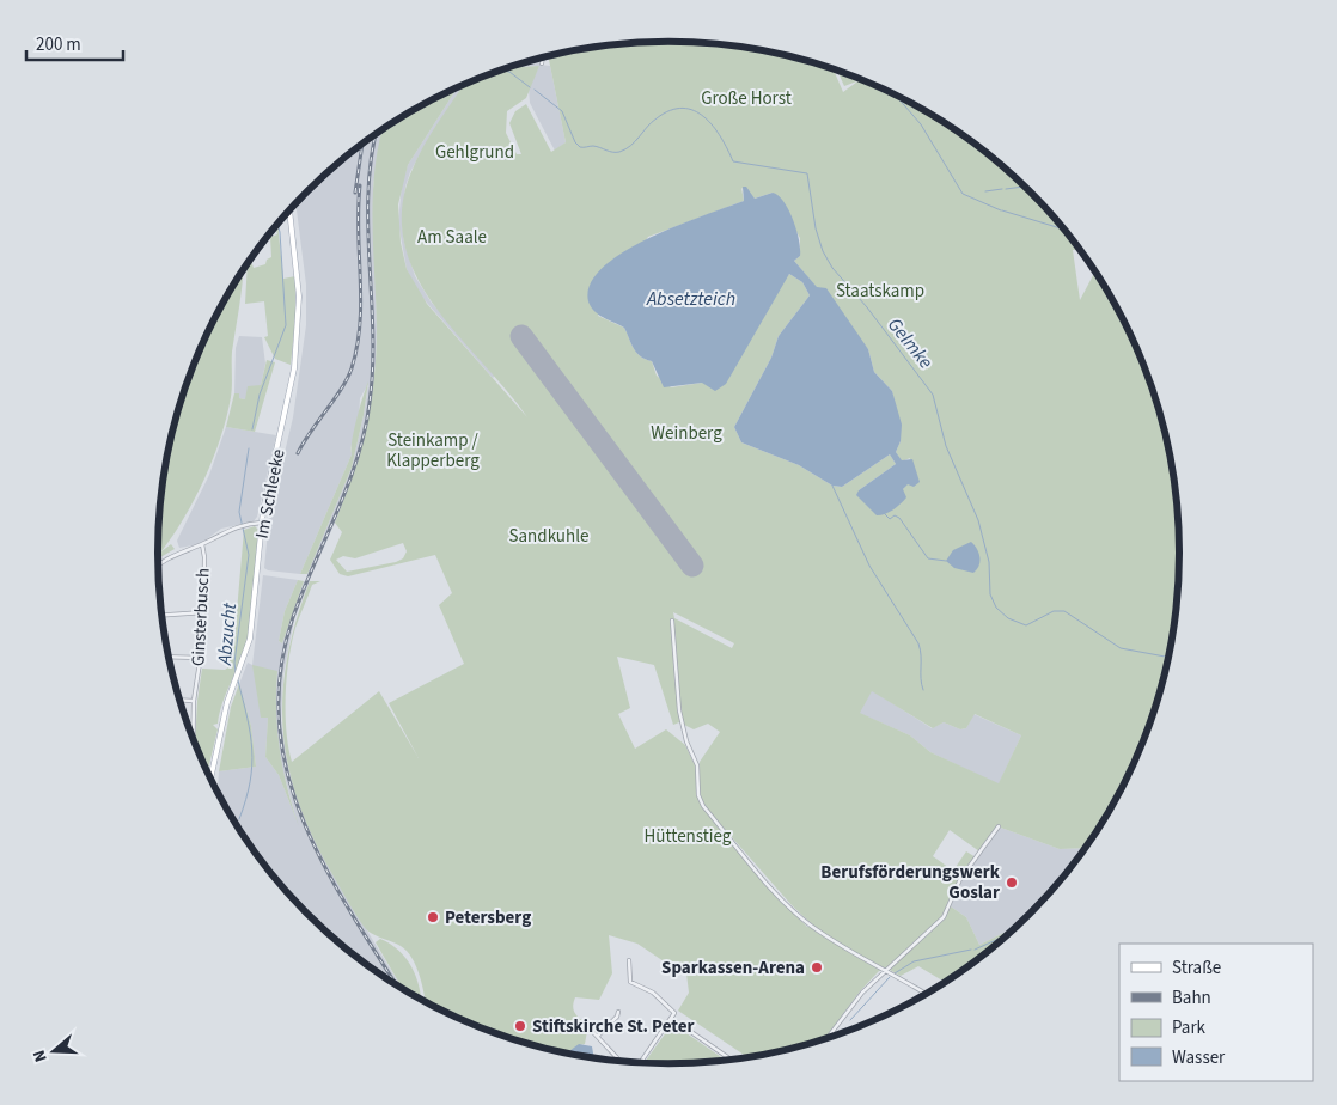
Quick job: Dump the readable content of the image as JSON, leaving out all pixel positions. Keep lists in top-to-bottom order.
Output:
{
  "streets": {
    "main road": ["Im Schleeke"],
    "street": ["Ginsterbusch"]
  },
  "water": ["Absetzteich", "Gelmke", "Abzucht"],
  "parks": [
    "Große Horst",
    "Gehlgrund",
    "Am Saale",
    "Staatskamp",
    "Weinberg",
    "Steinkamp / Klapperberg",
    "Sandkuhle",
    "Hüttenstieg"
  ],
  "places": [
    "Berufsförderungswerk Goslar",
    "Petersberg",
    "Sparkassen-Arena",
    "Stiftskirche St. Peter"
  ],
  "legend": [
    "Straße",
    "Bahn",
    "Park",
    "Wasser"
  ],
  "scale_bar": "200 m",
  "north": "left"
}
